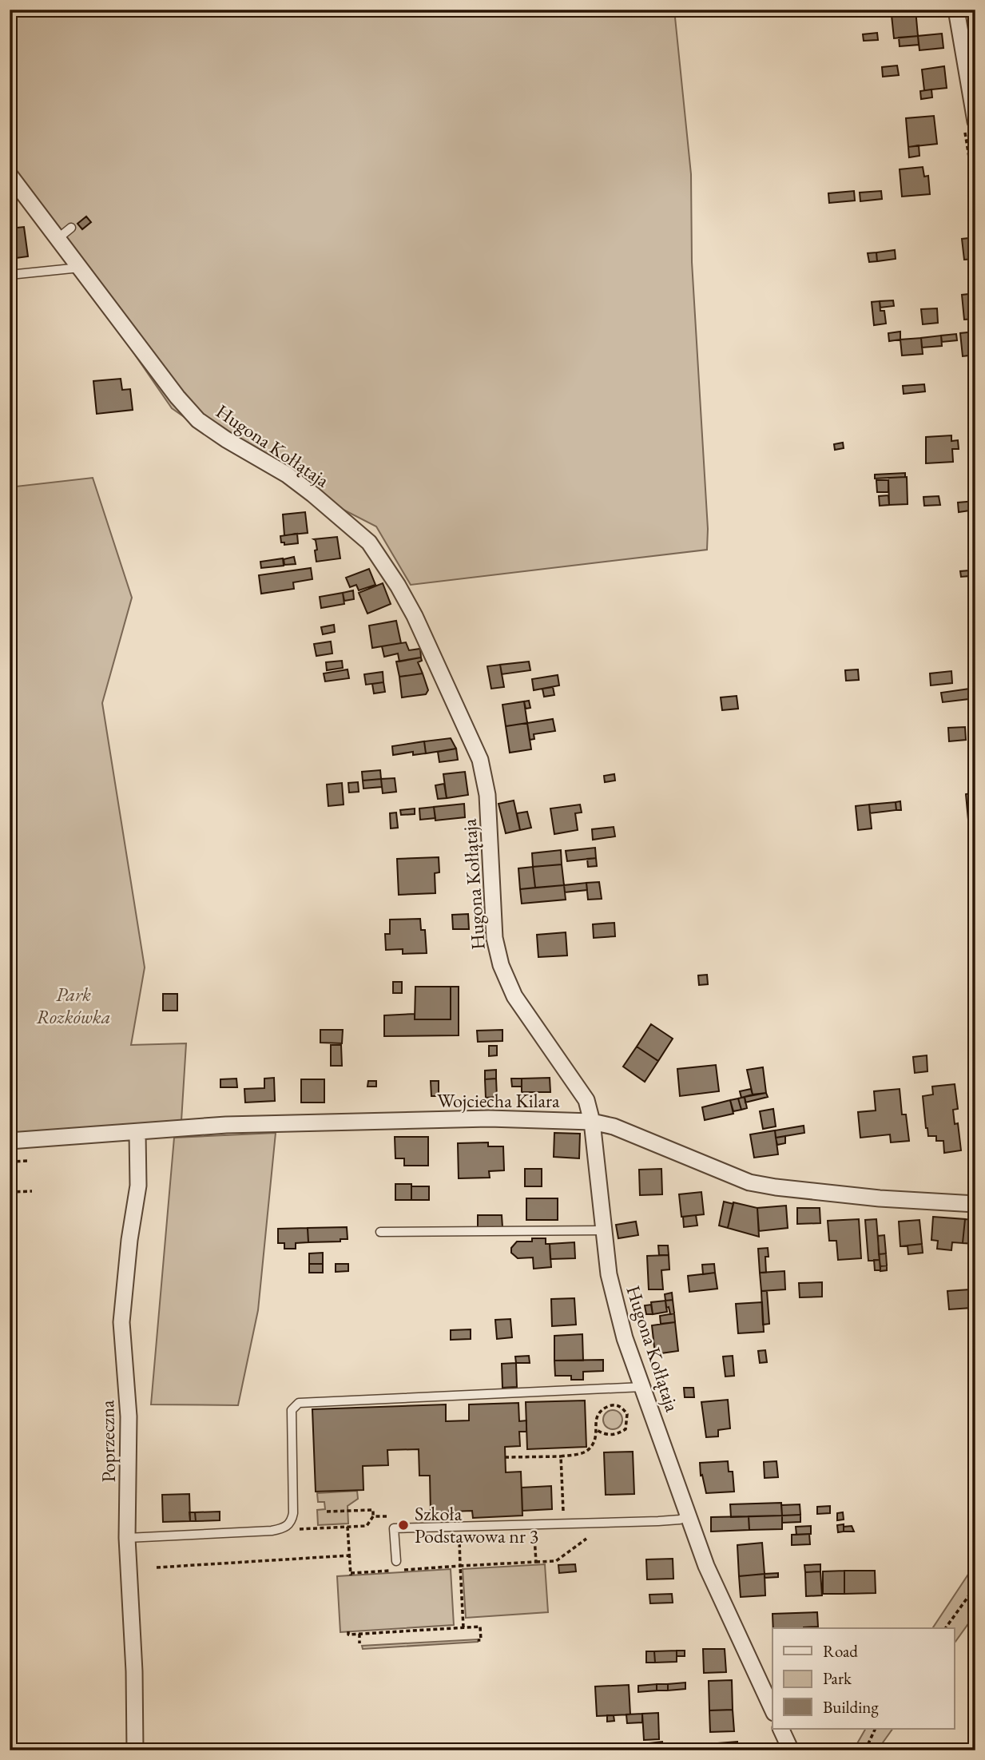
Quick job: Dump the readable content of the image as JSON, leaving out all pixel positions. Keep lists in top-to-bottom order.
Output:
{
  "streets": {
    "street": ["Hugona Kołłątaja", "Wojciecha Kilara", "Poprzeczna"]
  },
  "crossings": [
    ["Hugona Kołłątaja", "Wojciecha Kilara"],
    ["Wojciecha Kilara", "Poprzeczna"]
  ],
  "parks": ["Park Rozkówka"],
  "places": ["Szkoła Podstawowa nr 3"],
  "legend": ["Road", "Park", "Building"]
}
